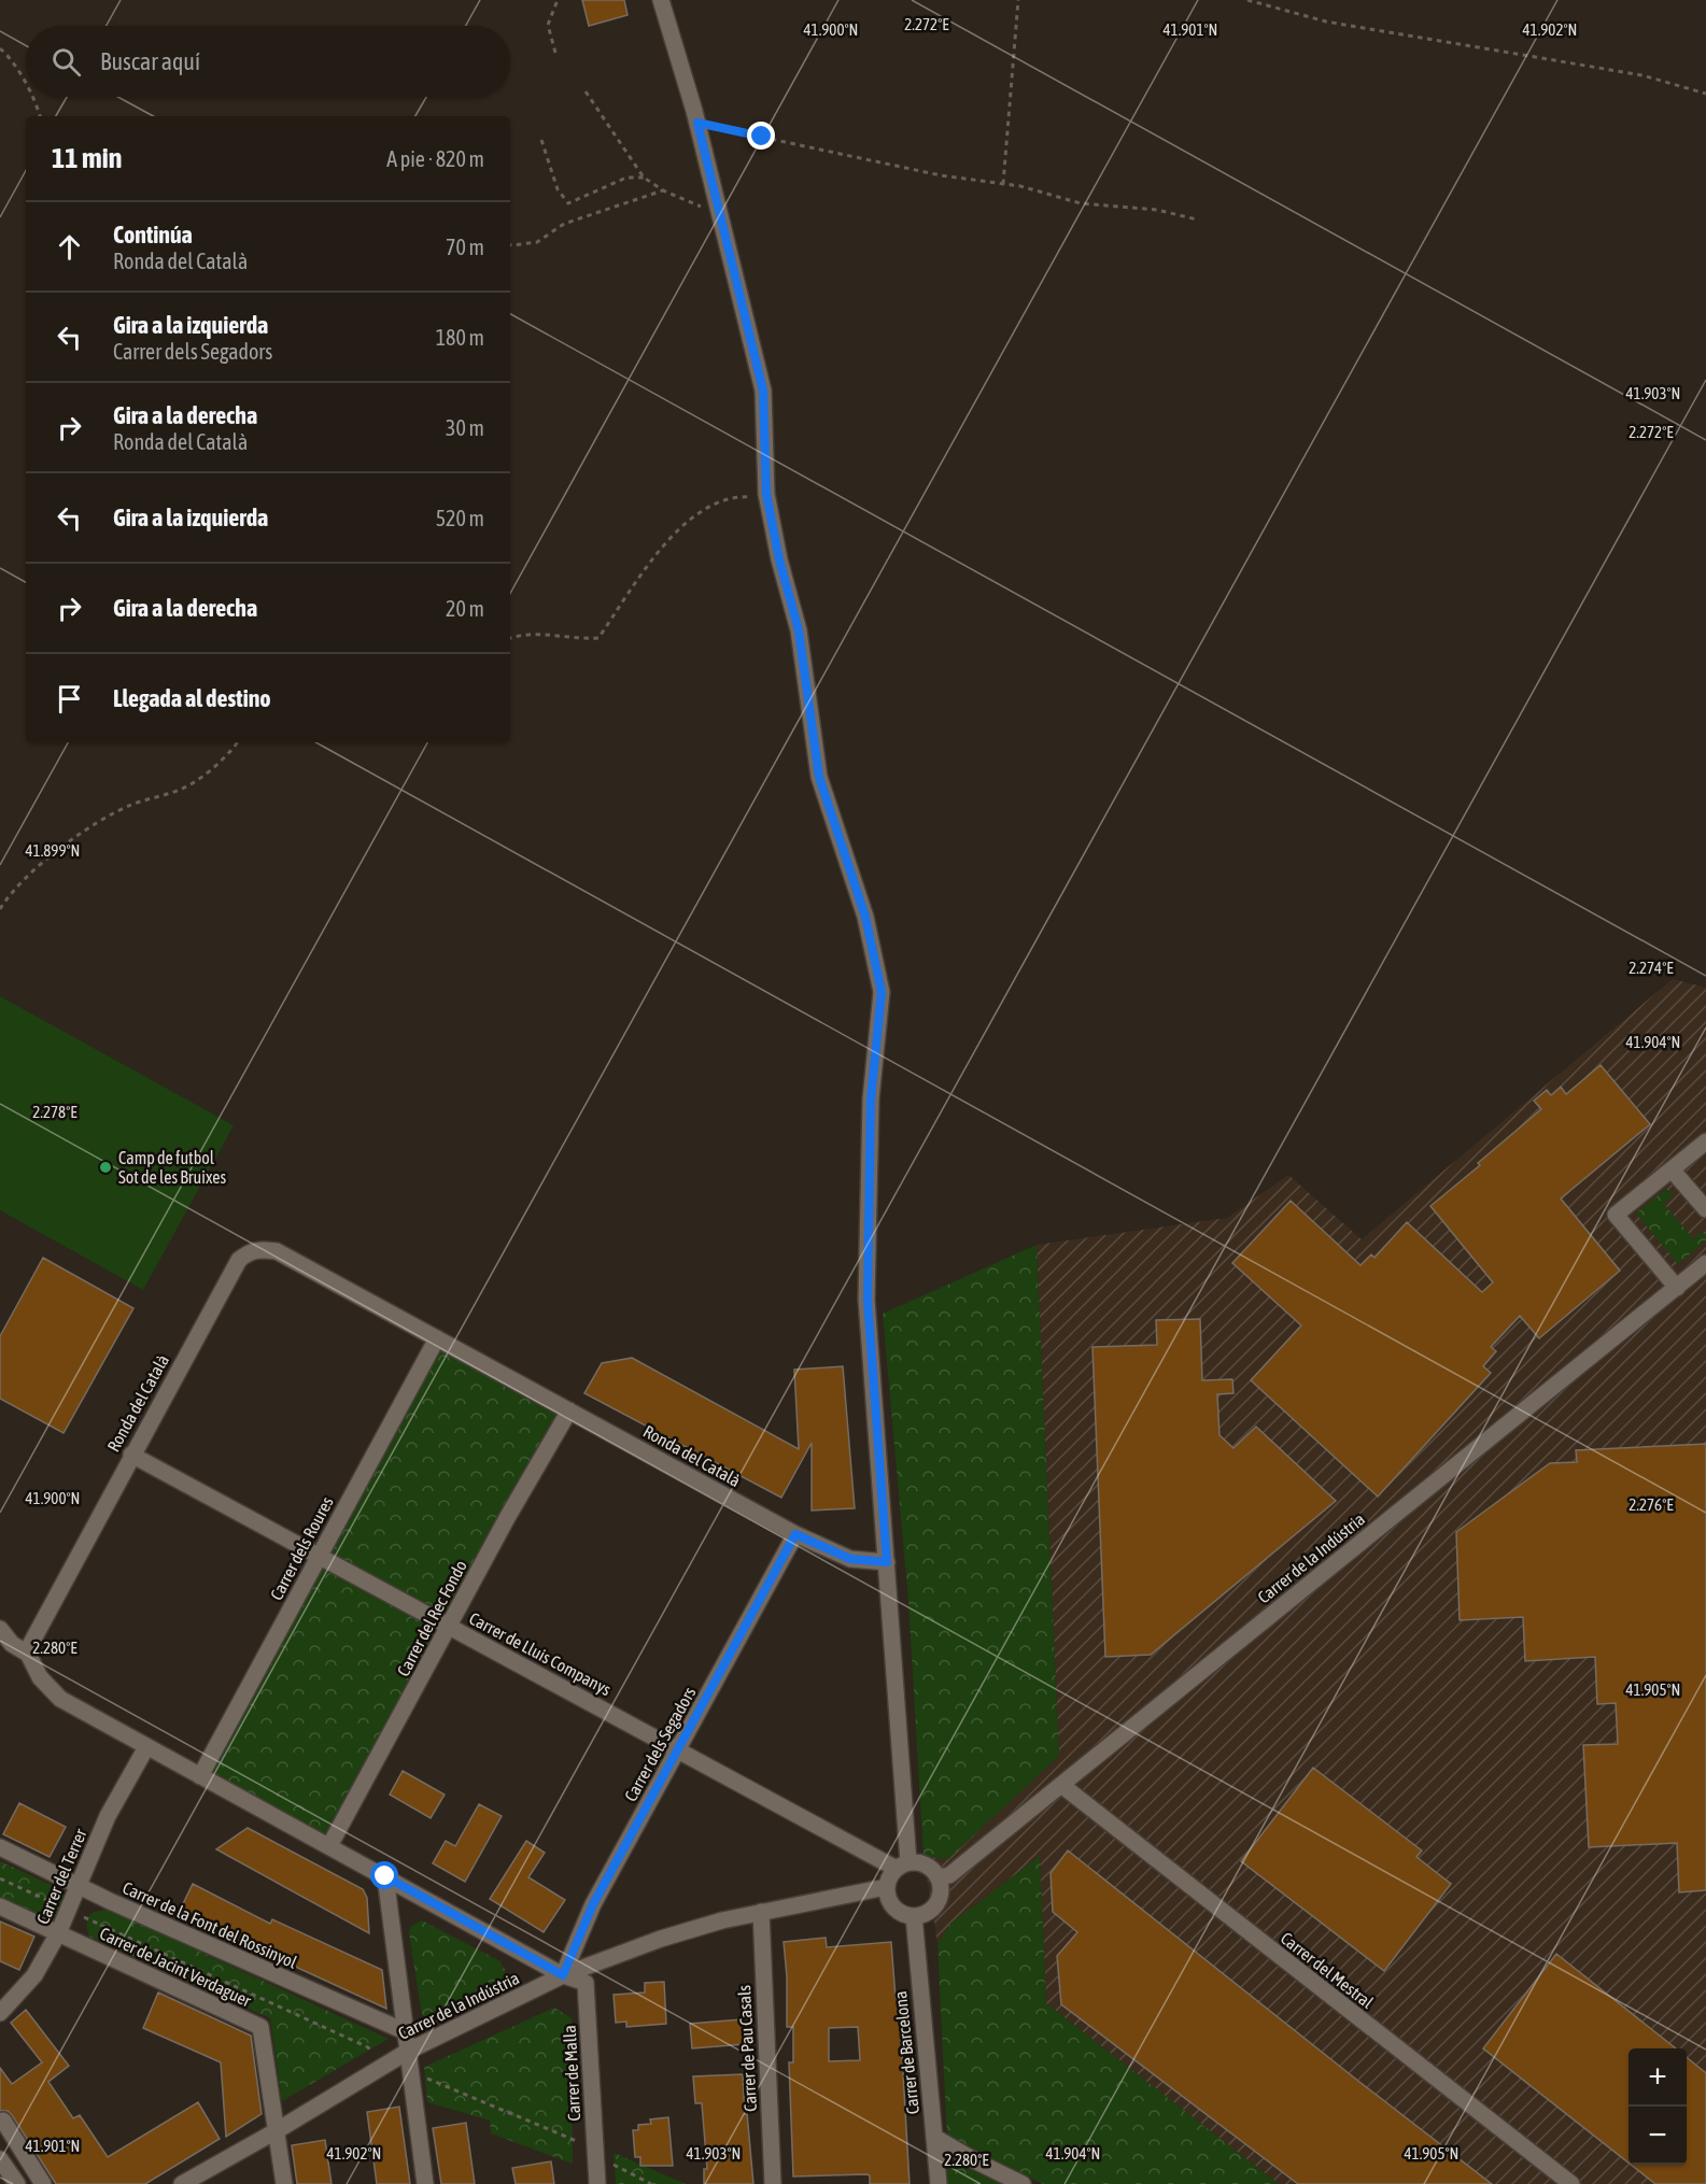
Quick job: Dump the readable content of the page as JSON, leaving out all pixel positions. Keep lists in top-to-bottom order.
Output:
{
  "streets": {
    "street": [
      "Ronda del Català",
      "Carrer dels Roures",
      "Carrer de la Indústria",
      "Carrer del Rec Fondo",
      "Carrer de Lluis Companys",
      "Carrer dels Segadors",
      "Carrer del Terrer",
      "Carrer de la Font del Rossinyol",
      "Carrer de Jacint Verdaguer",
      "Carrer del Mestral",
      "Carrer de Pau Casals",
      "Carrer de Barcelona",
      "Carrer de Malla"
    ]
  },
  "crossings": [
    ["Ronda del Català", "Carrer dels Roures"],
    ["Ronda del Català", "Carrer del Rec Fondo"],
    ["Ronda del Català", "Carrer de Lluis Companys"],
    ["Ronda del Català", "Carrer dels Segadors"],
    ["Carrer dels Roures", "Carrer de Lluis Companys"],
    ["Carrer de la Indústria", "Carrer de Lluis Companys"],
    ["Carrer de la Indústria", "Carrer dels Segadors"],
    ["Carrer de la Indústria", "Carrer de Jacint Verdaguer"],
    ["Carrer de la Indústria", "Carrer del Mestral"],
    ["Carrer de la Indústria", "Carrer de Pau Casals"],
    ["Carrer de la Indústria", "Carrer de Barcelona"],
    ["Carrer de la Indústria", "Carrer de Malla"],
    ["Carrer del Rec Fondo", "Carrer de Lluis Companys"],
    ["Carrer de Lluis Companys", "Carrer dels Segadors"],
    ["Carrer de Lluis Companys", "Carrer de Barcelona"],
    ["Carrer dels Segadors", "Carrer de Malla"],
    ["Carrer del Terrer", "Carrer de la Font del Rossinyol"],
    ["Carrer del Terrer", "Carrer de Jacint Verdaguer"]
  ],
  "places": ["Camp de futbol Sot de les Bruixes"],
  "page": {
    "search": "Buscar aquí",
    "heading": ["11 min", "A pie · 820 m"],
    "list": [
      ["Continúa", "Ronda del Català", "70 m"],
      ["Gira a la izquierda", "Carrer dels Segadors", "180 m"],
      ["Gira a la derecha", "Ronda del Català", "30 m"],
      ["Gira a la izquierda", "520 m"],
      ["Gira a la derecha", "20 m"],
      "Llegada al destino"
    ],
    "map_buttons": ["+", "−"]
  },
  "coordinates": [
    "2.272°E",
    "41.900°N",
    "41.901°N",
    "41.902°N",
    "41.903°N",
    "41.899°N",
    "2.274°E",
    "41.904°N",
    "2.278°E",
    "2.276°E",
    "2.280°E",
    "41.905°N"
  ]
}
